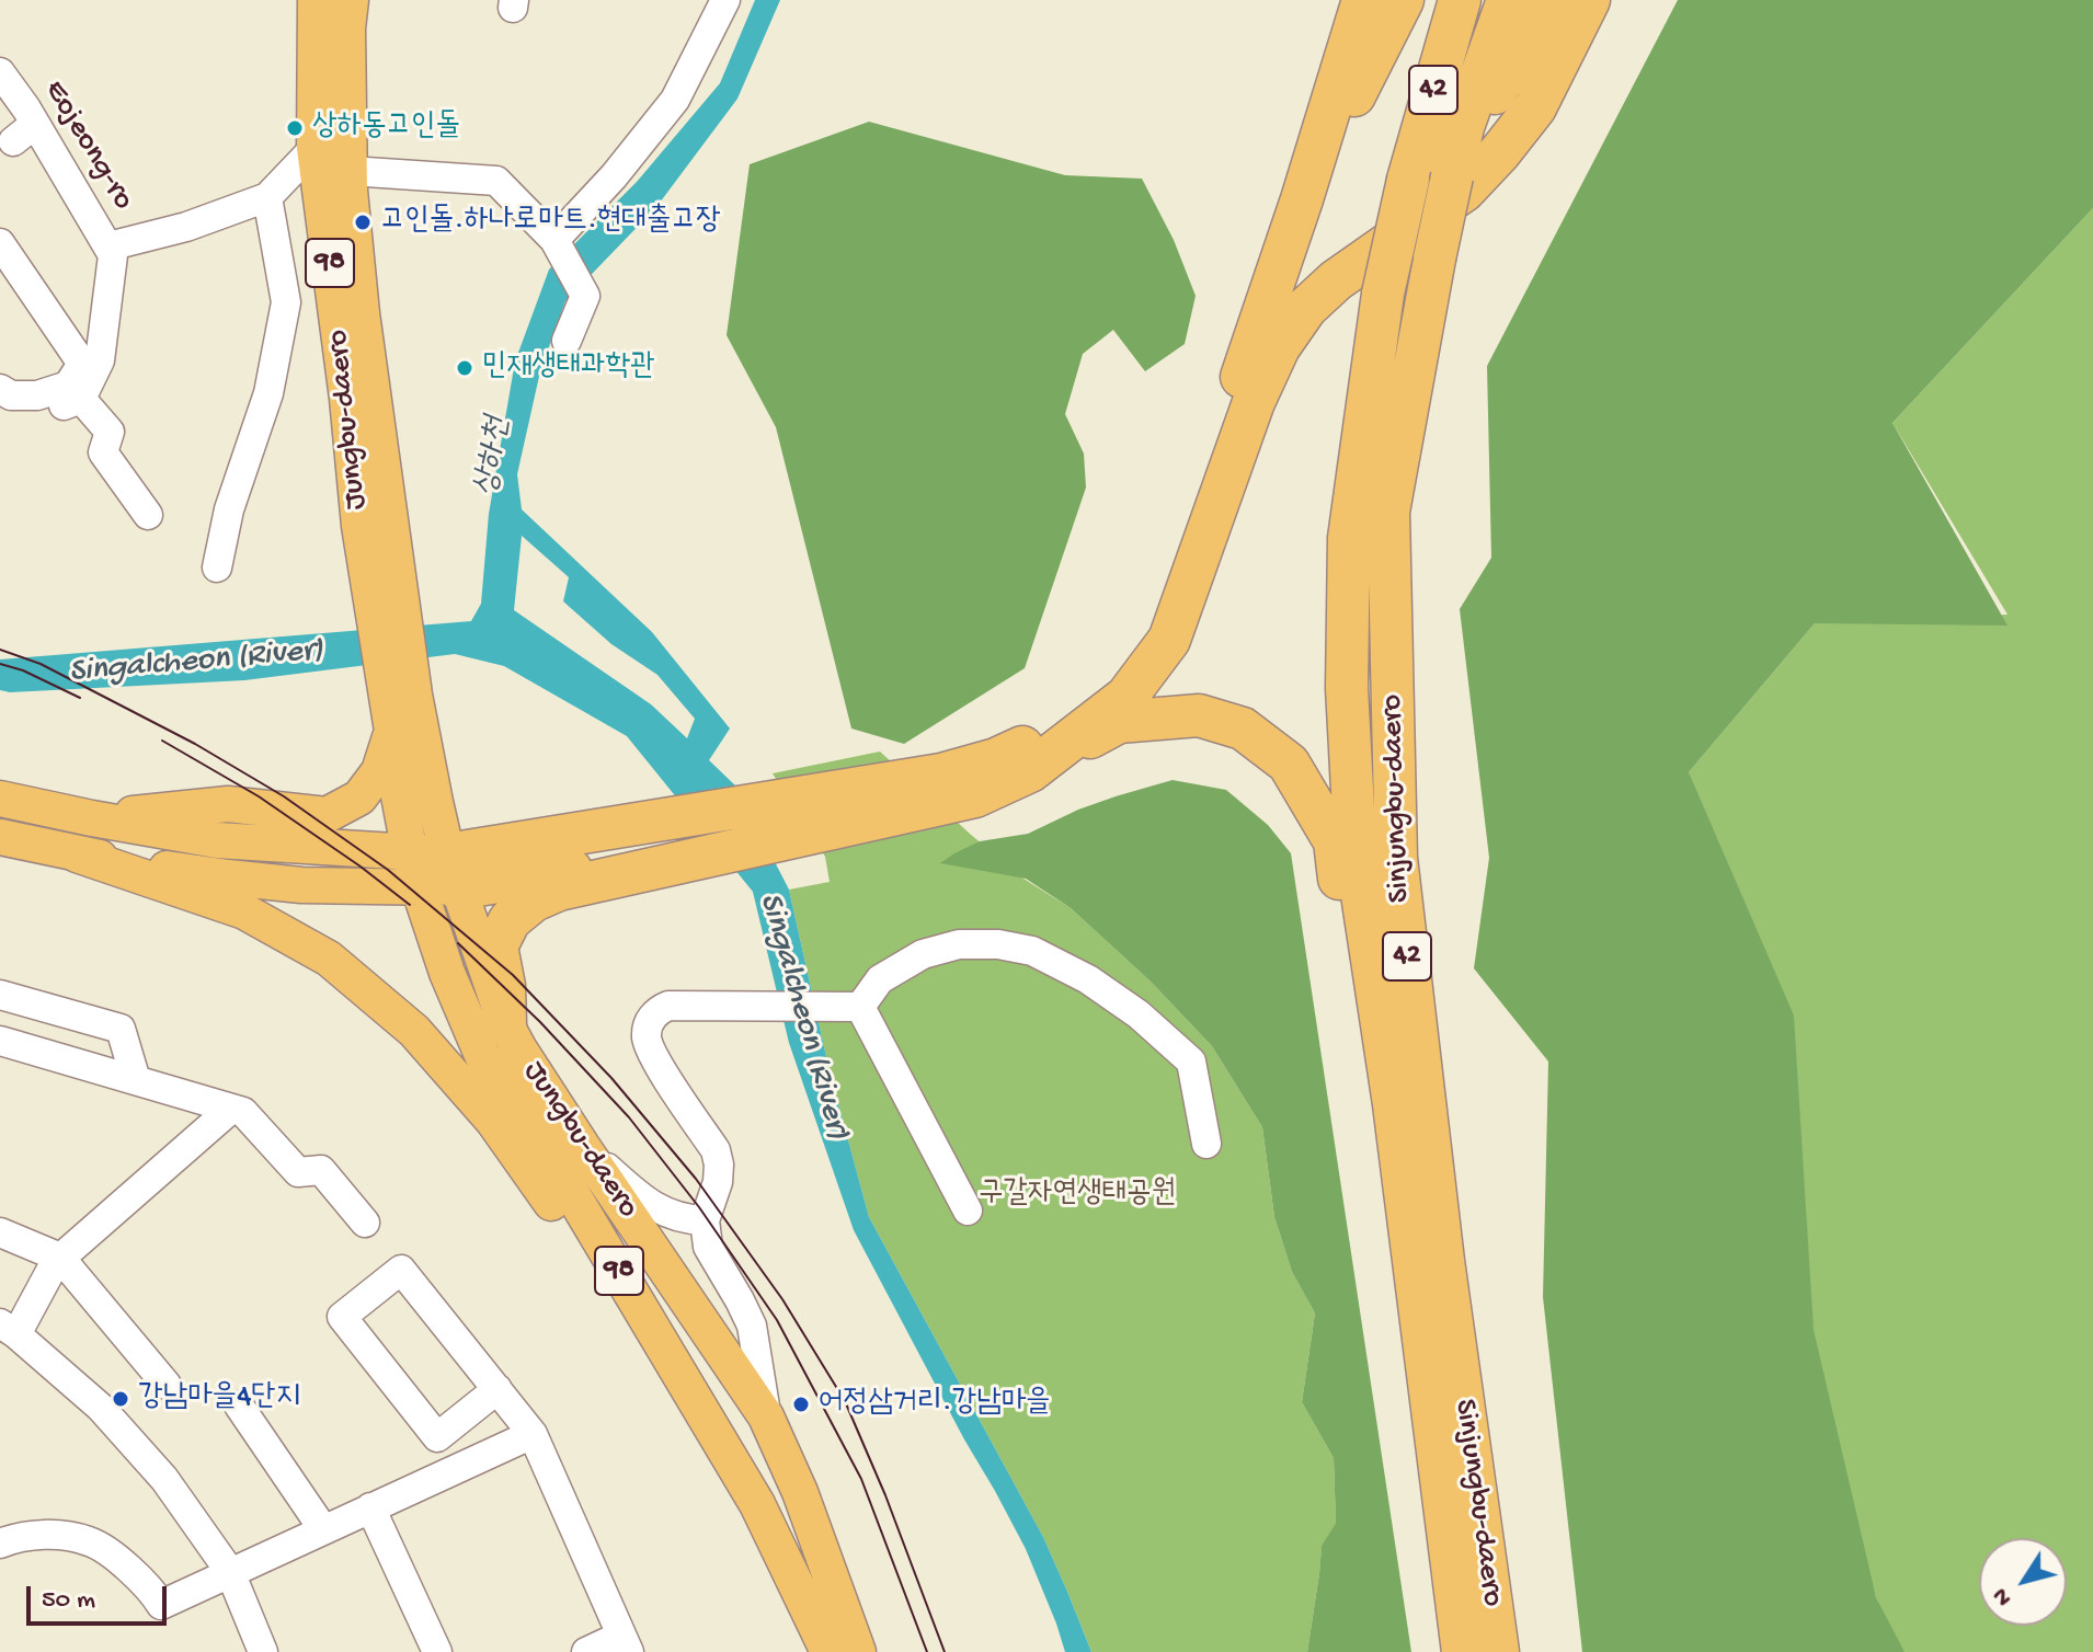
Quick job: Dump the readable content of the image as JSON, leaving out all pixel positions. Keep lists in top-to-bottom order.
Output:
{
  "streets": {
    "highway": ["42", "Sinjungbu-daero"],
    "main road": ["98", "Jungbu-daero"],
    "street": ["Eojeong-ro"]
  },
  "crossings": [
    ["42", "Sinjungbu-daero"],
    ["98", "Jungbu-daero"]
  ],
  "water": ["상하천", "Singalcheon (River)"],
  "parks": ["구갈자연생태공원"],
  "places": [
    "상하동고인돌",
    "고인돌.하나로마트.현대출고장",
    "민재생태과학관",
    "강남마을4단지",
    "어정삼거리.강남마을"
  ],
  "scale_bar": "50 m",
  "north": "bottom left"
}
